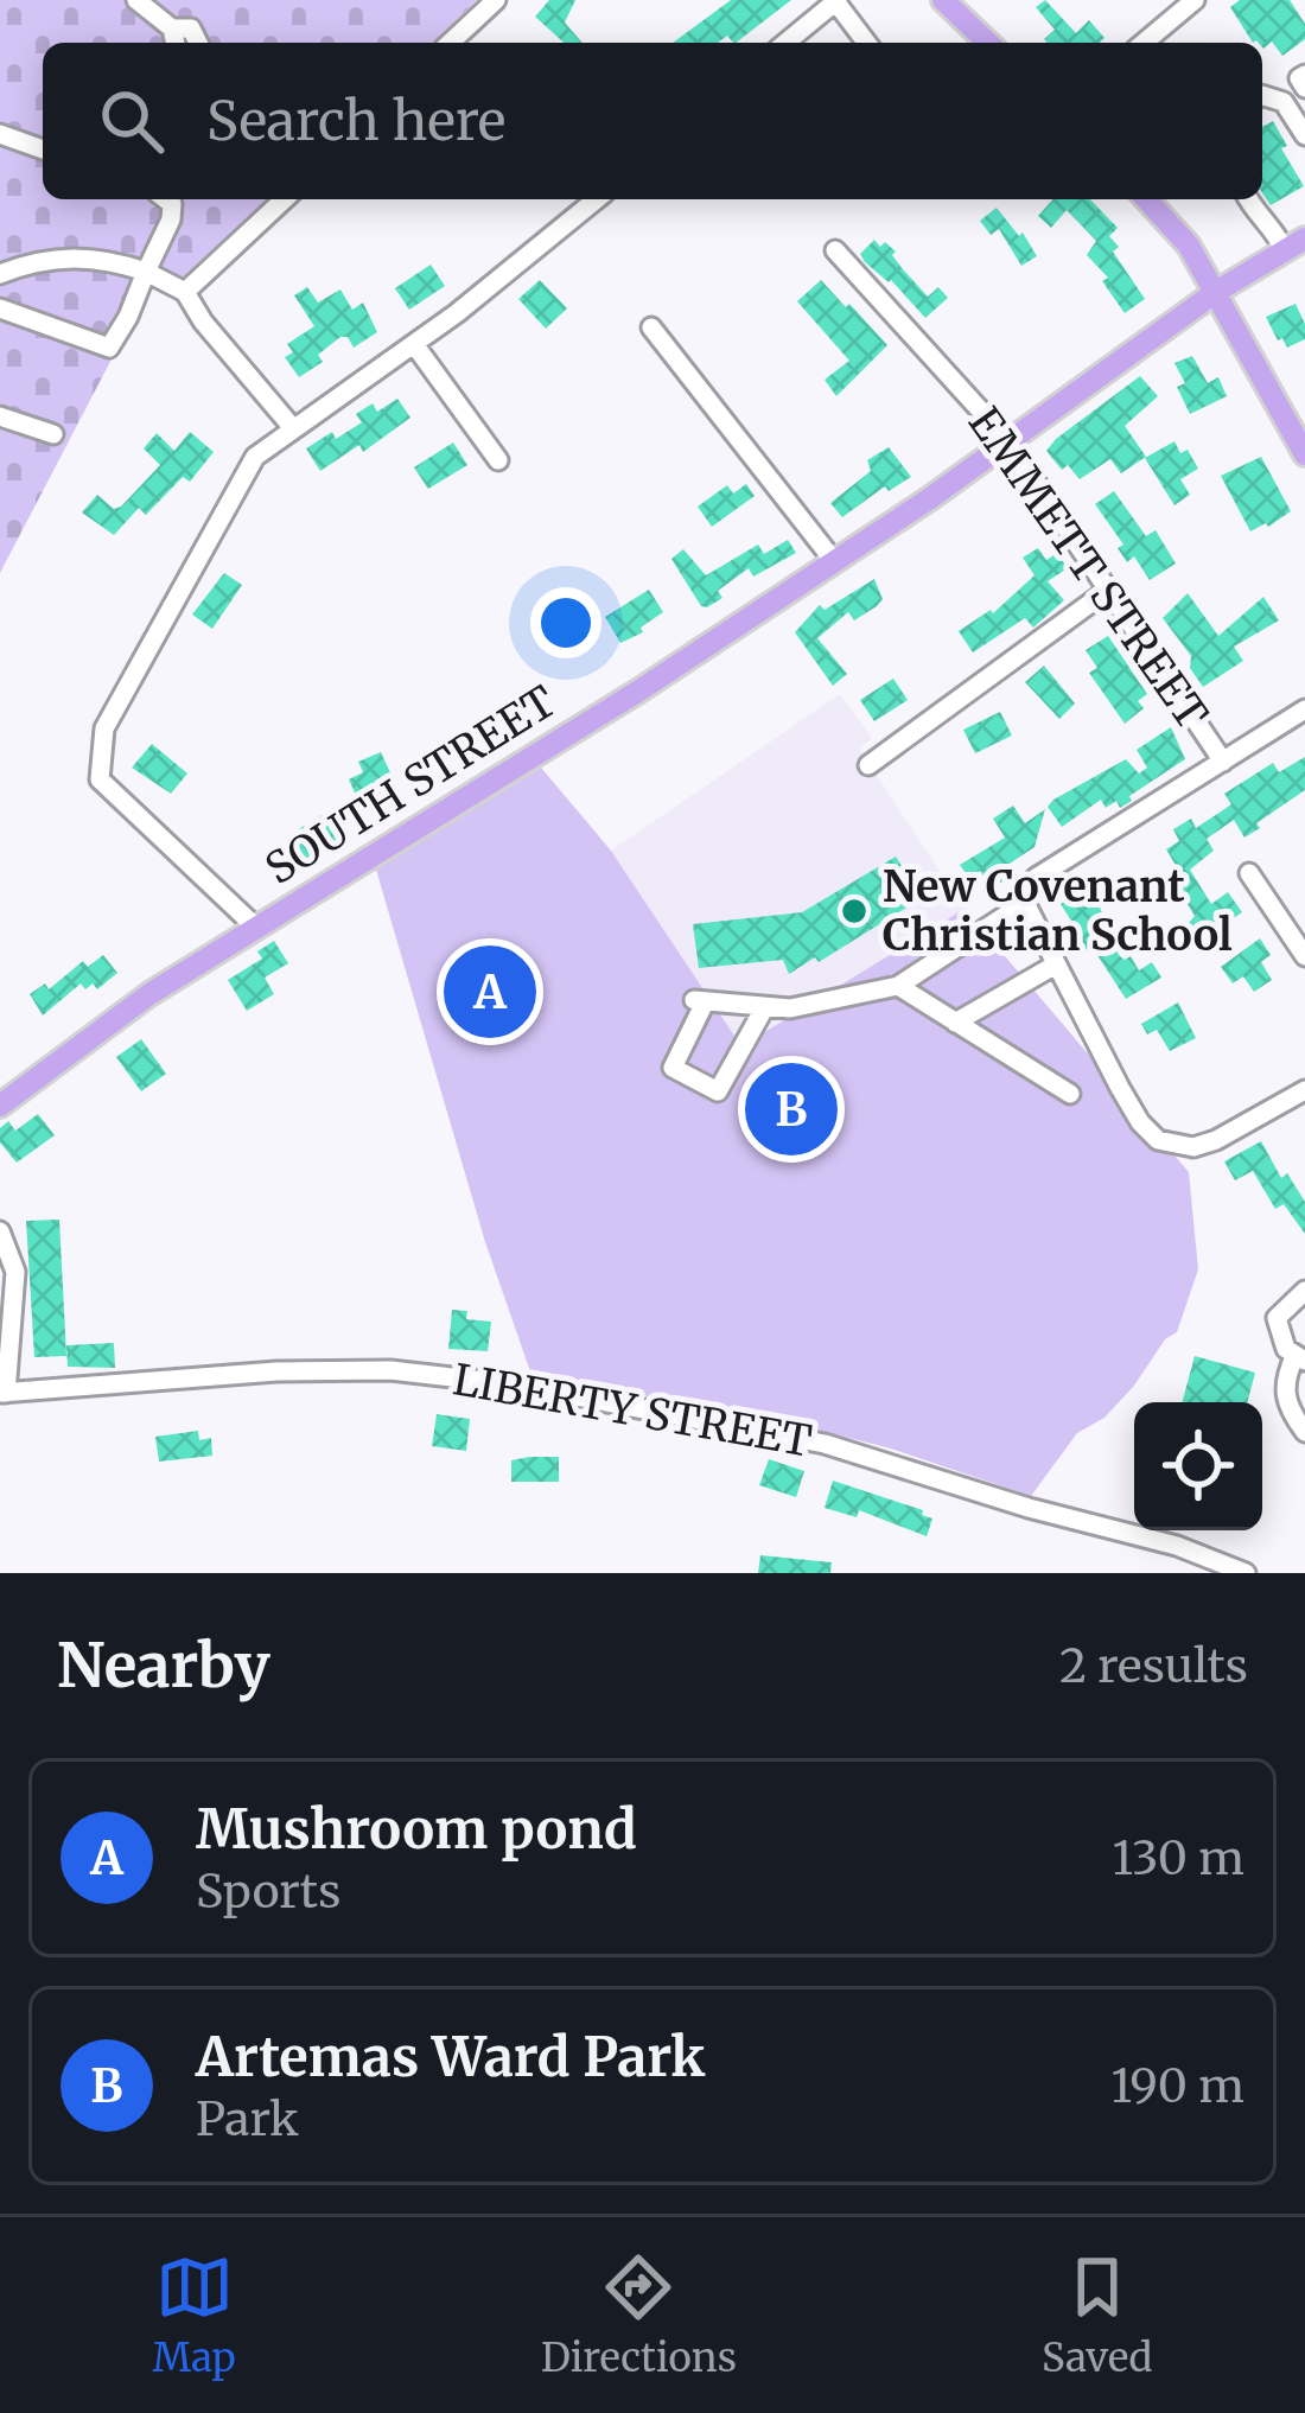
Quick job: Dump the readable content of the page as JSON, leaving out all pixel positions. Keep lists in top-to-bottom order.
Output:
{
  "streets": {
    "main road": ["SOUTH STREET"],
    "street": ["EMMETT STREET", "LIBERTY STREET"]
  },
  "crossings": [
    ["EMMETT STREET", "SOUTH STREET"]
  ],
  "places": ["New Covenant Christian School"],
  "page": {
    "search": "Search here",
    "pins": ["A", "B"],
    "heading": ["Nearby", "2 results"],
    "list": [
      {
        "mark": "A",
        "name": "Mushroom pond",
        "note": "Sports",
        "value": "130 m"
      },
      {
        "mark": "B",
        "name": "Artemas Ward Park",
        "note": "Park",
        "value": "190 m"
      }
    ],
    "nav": ["Map", "Directions", "Saved"]
  }
}
